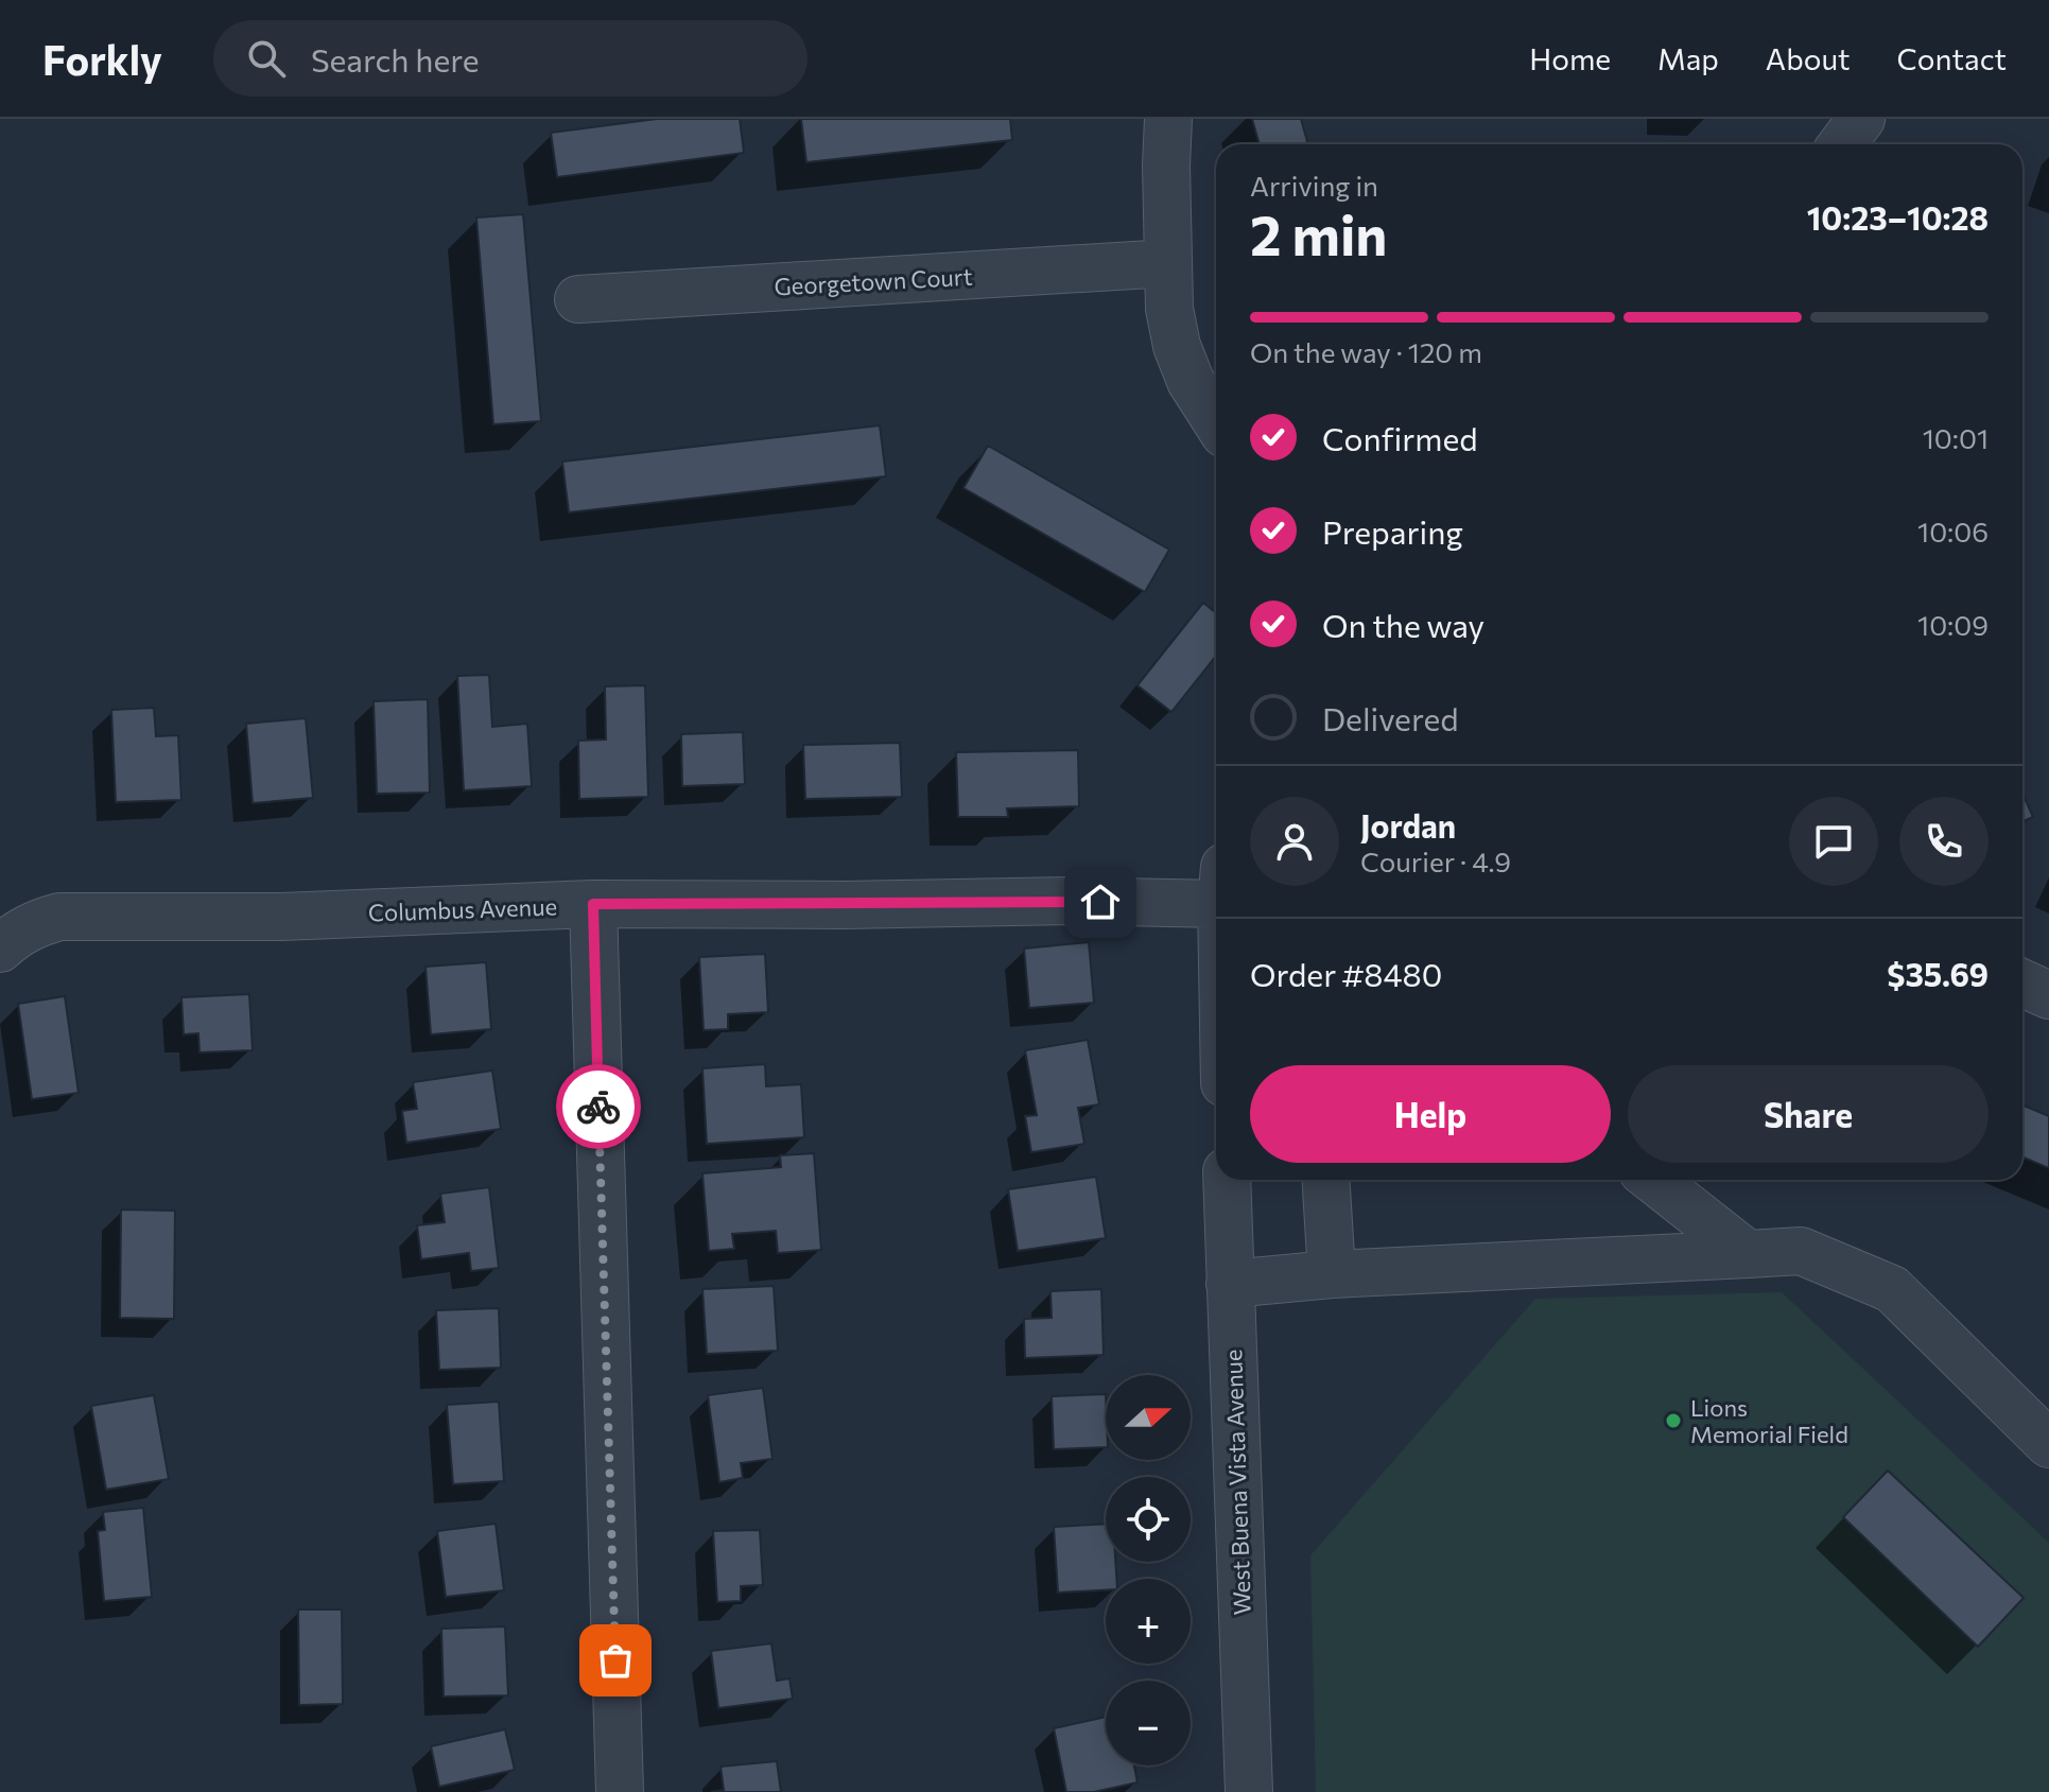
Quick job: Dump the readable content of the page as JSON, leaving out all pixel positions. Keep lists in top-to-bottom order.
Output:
{
  "streets": {
    "street": ["Georgetown Court", "Columbus Avenue", "West Buena Vista Avenue"]
  },
  "places": ["Lions Memorial Field"],
  "north": "right",
  "page": {
    "header": "Forkly",
    "search": "Search here",
    "nav": [
      "Home",
      "Map",
      "About",
      "Contact"
    ],
    "heading": ["2 min", "Arriving in", "10:23–10:28"],
    "panel": [
      "Jordan",
      "Courier · 4.9",
      "Order #8480",
      "$35.69"
    ],
    "bar": "On the way · 120 m",
    "list": [
      ["Confirmed", "10:01"],
      ["Preparing", "10:06"],
      ["On the way", "10:09"],
      "Delivered"
    ],
    "buttons": ["Help", "Share"],
    "map_buttons": ["+", "−"]
  }
}
